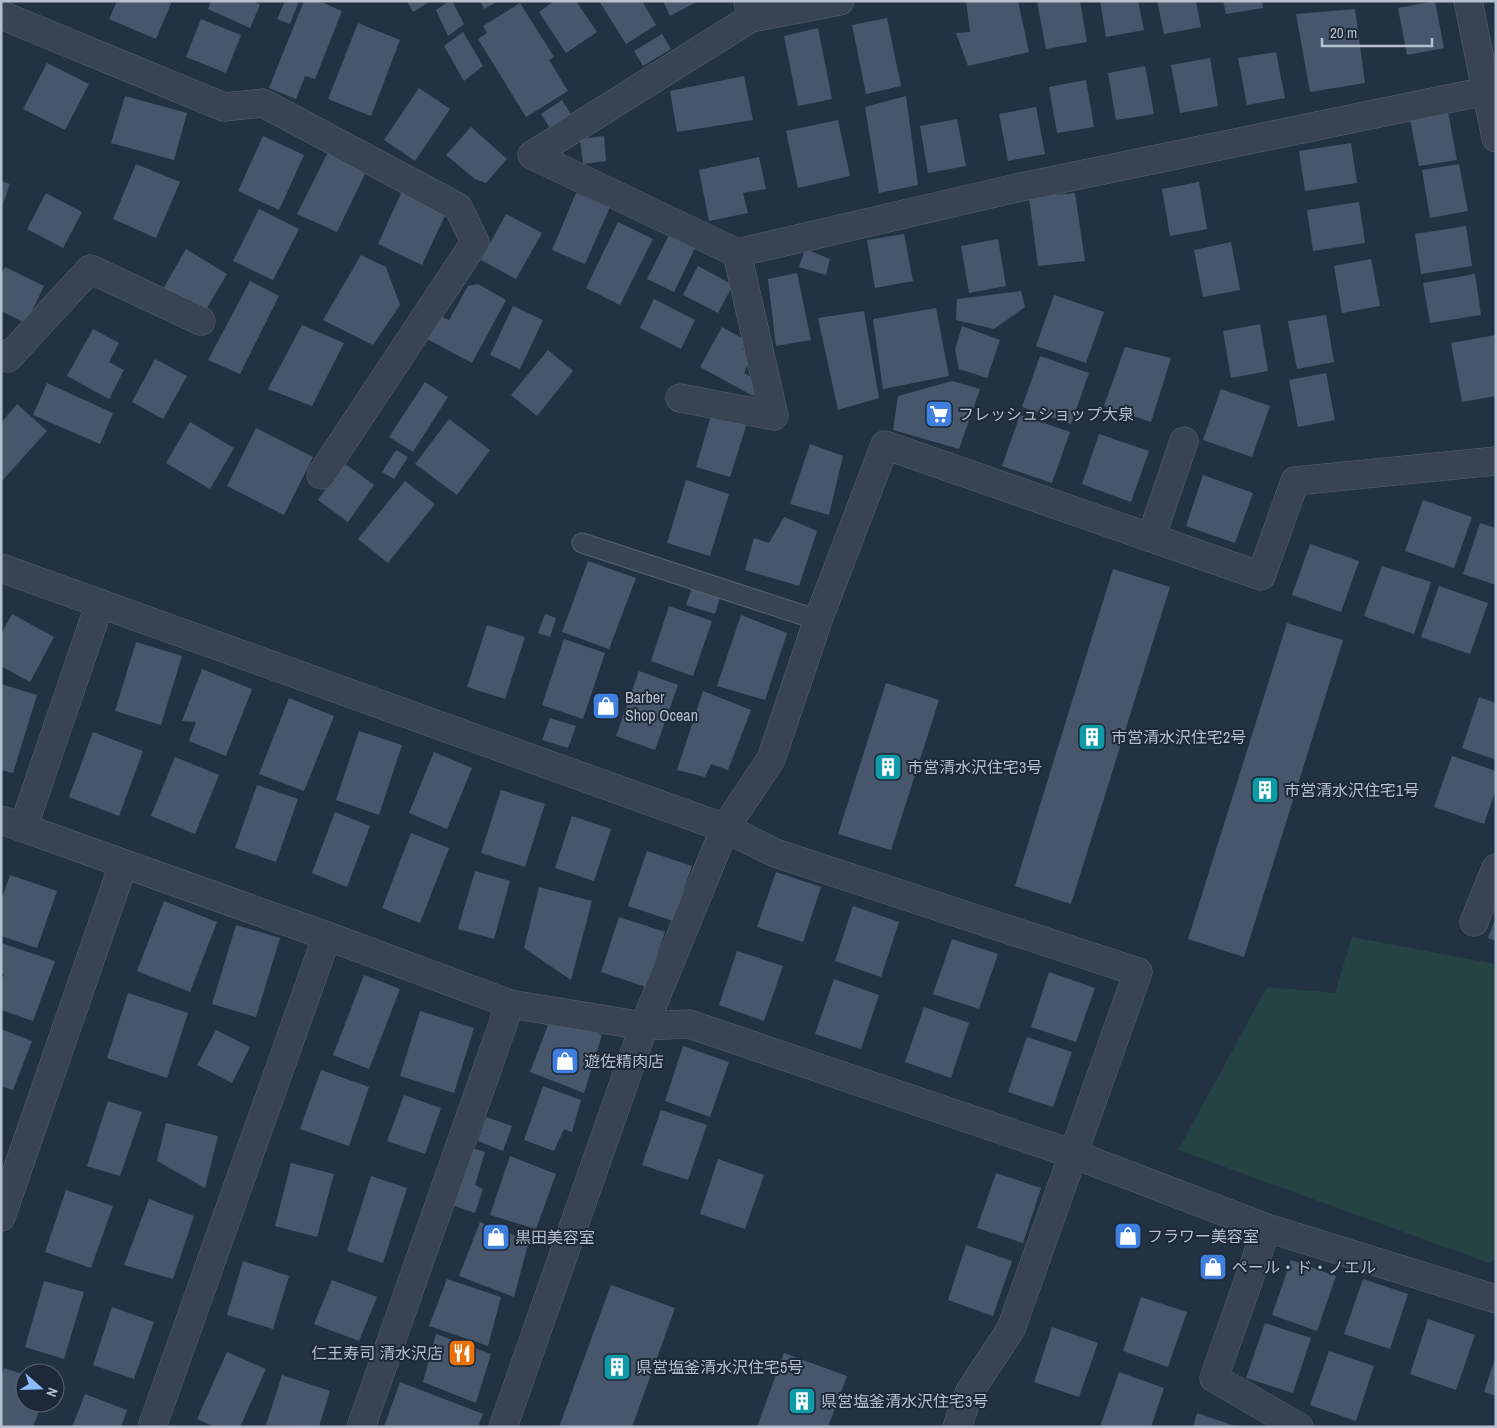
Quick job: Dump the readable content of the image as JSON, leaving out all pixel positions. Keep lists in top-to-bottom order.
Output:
{
  "places": {
    "supermarket": ["フレッシュショップ大泉"],
    "shop": [
      "Barber Shop Ocean",
      "遊佐精肉店",
      "フラワー美容室",
      "黒田美容室",
      "ペール・ド・ノエル"
    ],
    "building": [
      "市営清水沢住宅2号",
      "市営清水沢住宅3号",
      "市営清水沢住宅1号",
      "県営塩釜清水沢住宅5号",
      "県営塩釜清水沢住宅3号"
    ],
    "restaurant": ["仁王寿司 清水沢店"]
  },
  "scale_bar": "20 m",
  "north": "right"
}
